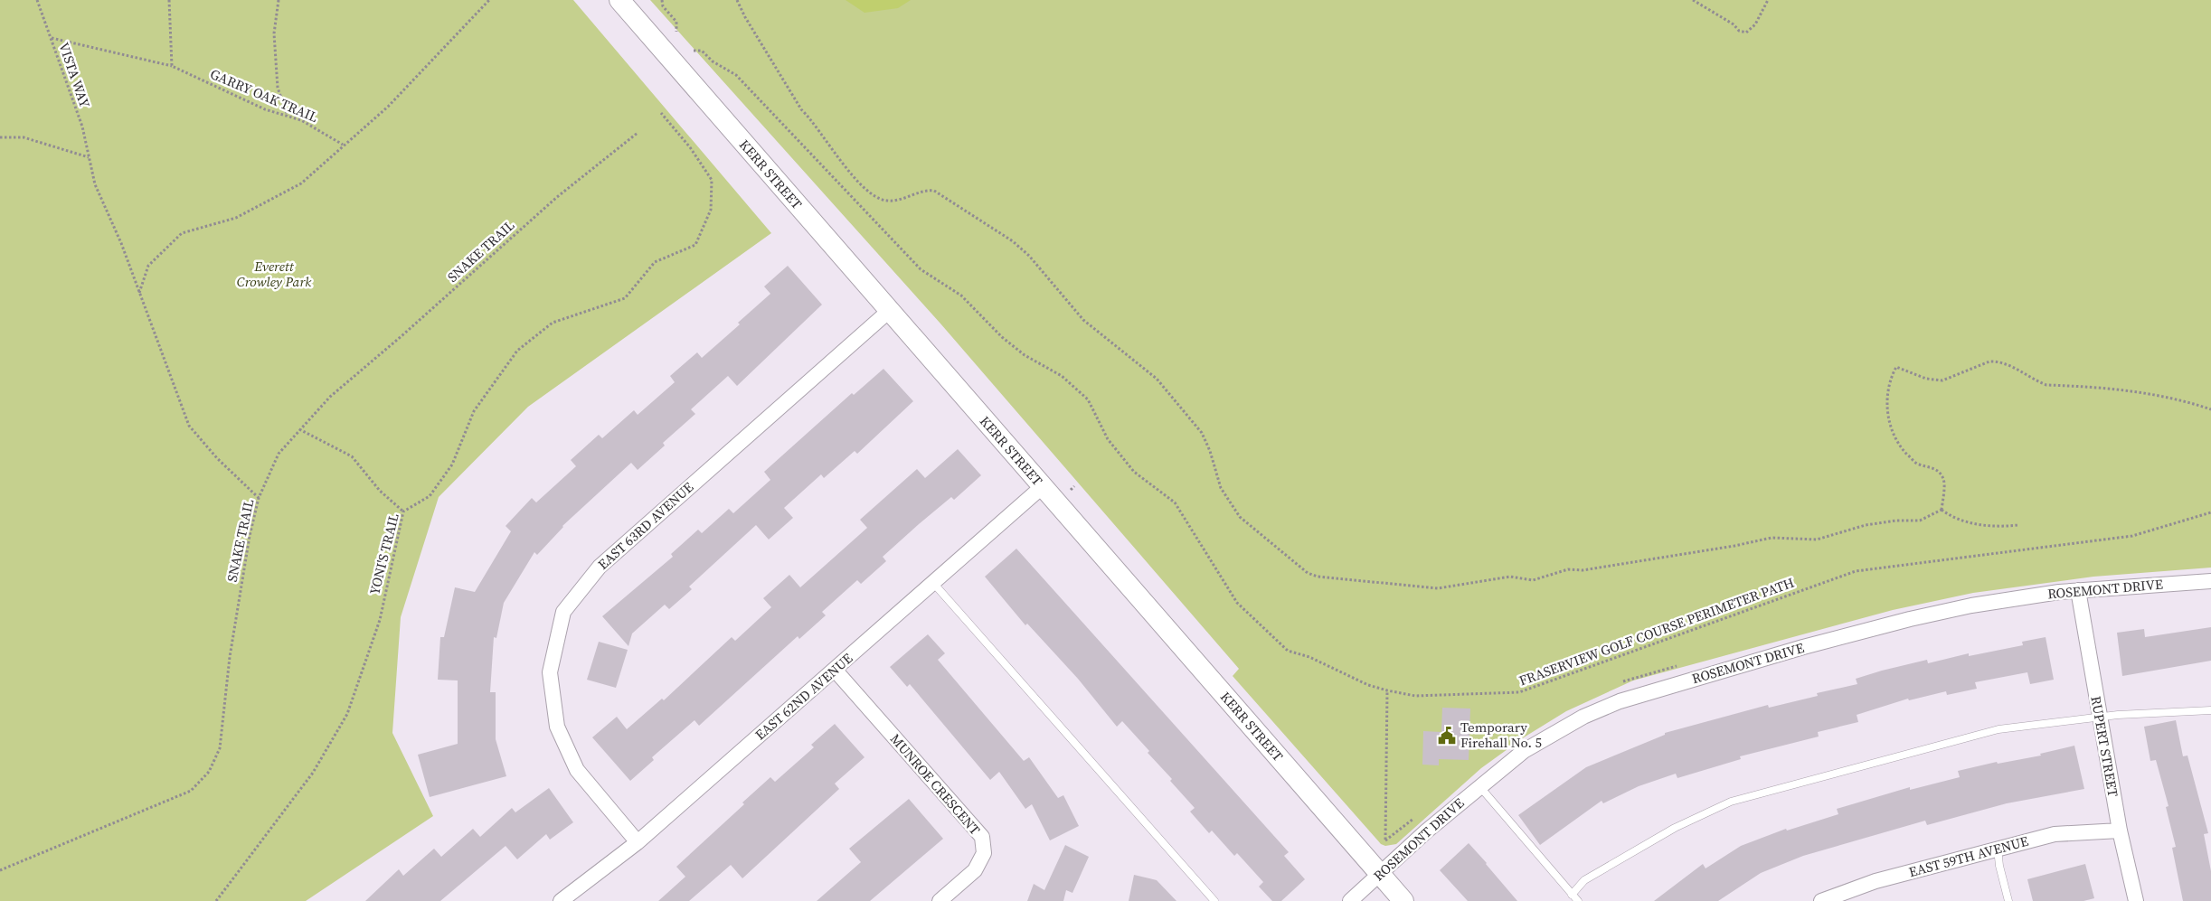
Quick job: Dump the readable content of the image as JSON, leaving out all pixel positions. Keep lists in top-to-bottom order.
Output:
{
  "streets": {
    "street": [
      "KERR STREET",
      "EAST 63RD AVENUE",
      "ROSEMONT DRIVE",
      "EAST 62ND AVENUE",
      "RUPERT STREET",
      "MUNROE CRESCENT",
      "EAST 59TH AVENUE"
    ],
    "path": [
      "VISTA WAY",
      "GARRY OAK TRAIL",
      "SNAKE TRAIL",
      "YONI'S TRAIL",
      "FRASERVIEW GOLF COURSE PERIMETER PATH"
    ]
  },
  "crossings": [
    ["VISTA WAY", "GARRY OAK TRAIL"],
    ["VISTA WAY", "SNAKE TRAIL"],
    ["KERR STREET", "EAST 63RD AVENUE"],
    ["KERR STREET", "ROSEMONT DRIVE"],
    ["KERR STREET", "EAST 62ND AVENUE"],
    ["EAST 63RD AVENUE", "EAST 62ND AVENUE"],
    ["ROSEMONT DRIVE", "RUPERT STREET"],
    ["EAST 62ND AVENUE", "MUNROE CRESCENT"],
    ["RUPERT STREET", "EAST 59TH AVENUE"]
  ],
  "parks": ["Everett Crowley Park"],
  "places": {
    "public building": ["Temporary Firehall No. 5"]
  }
}
